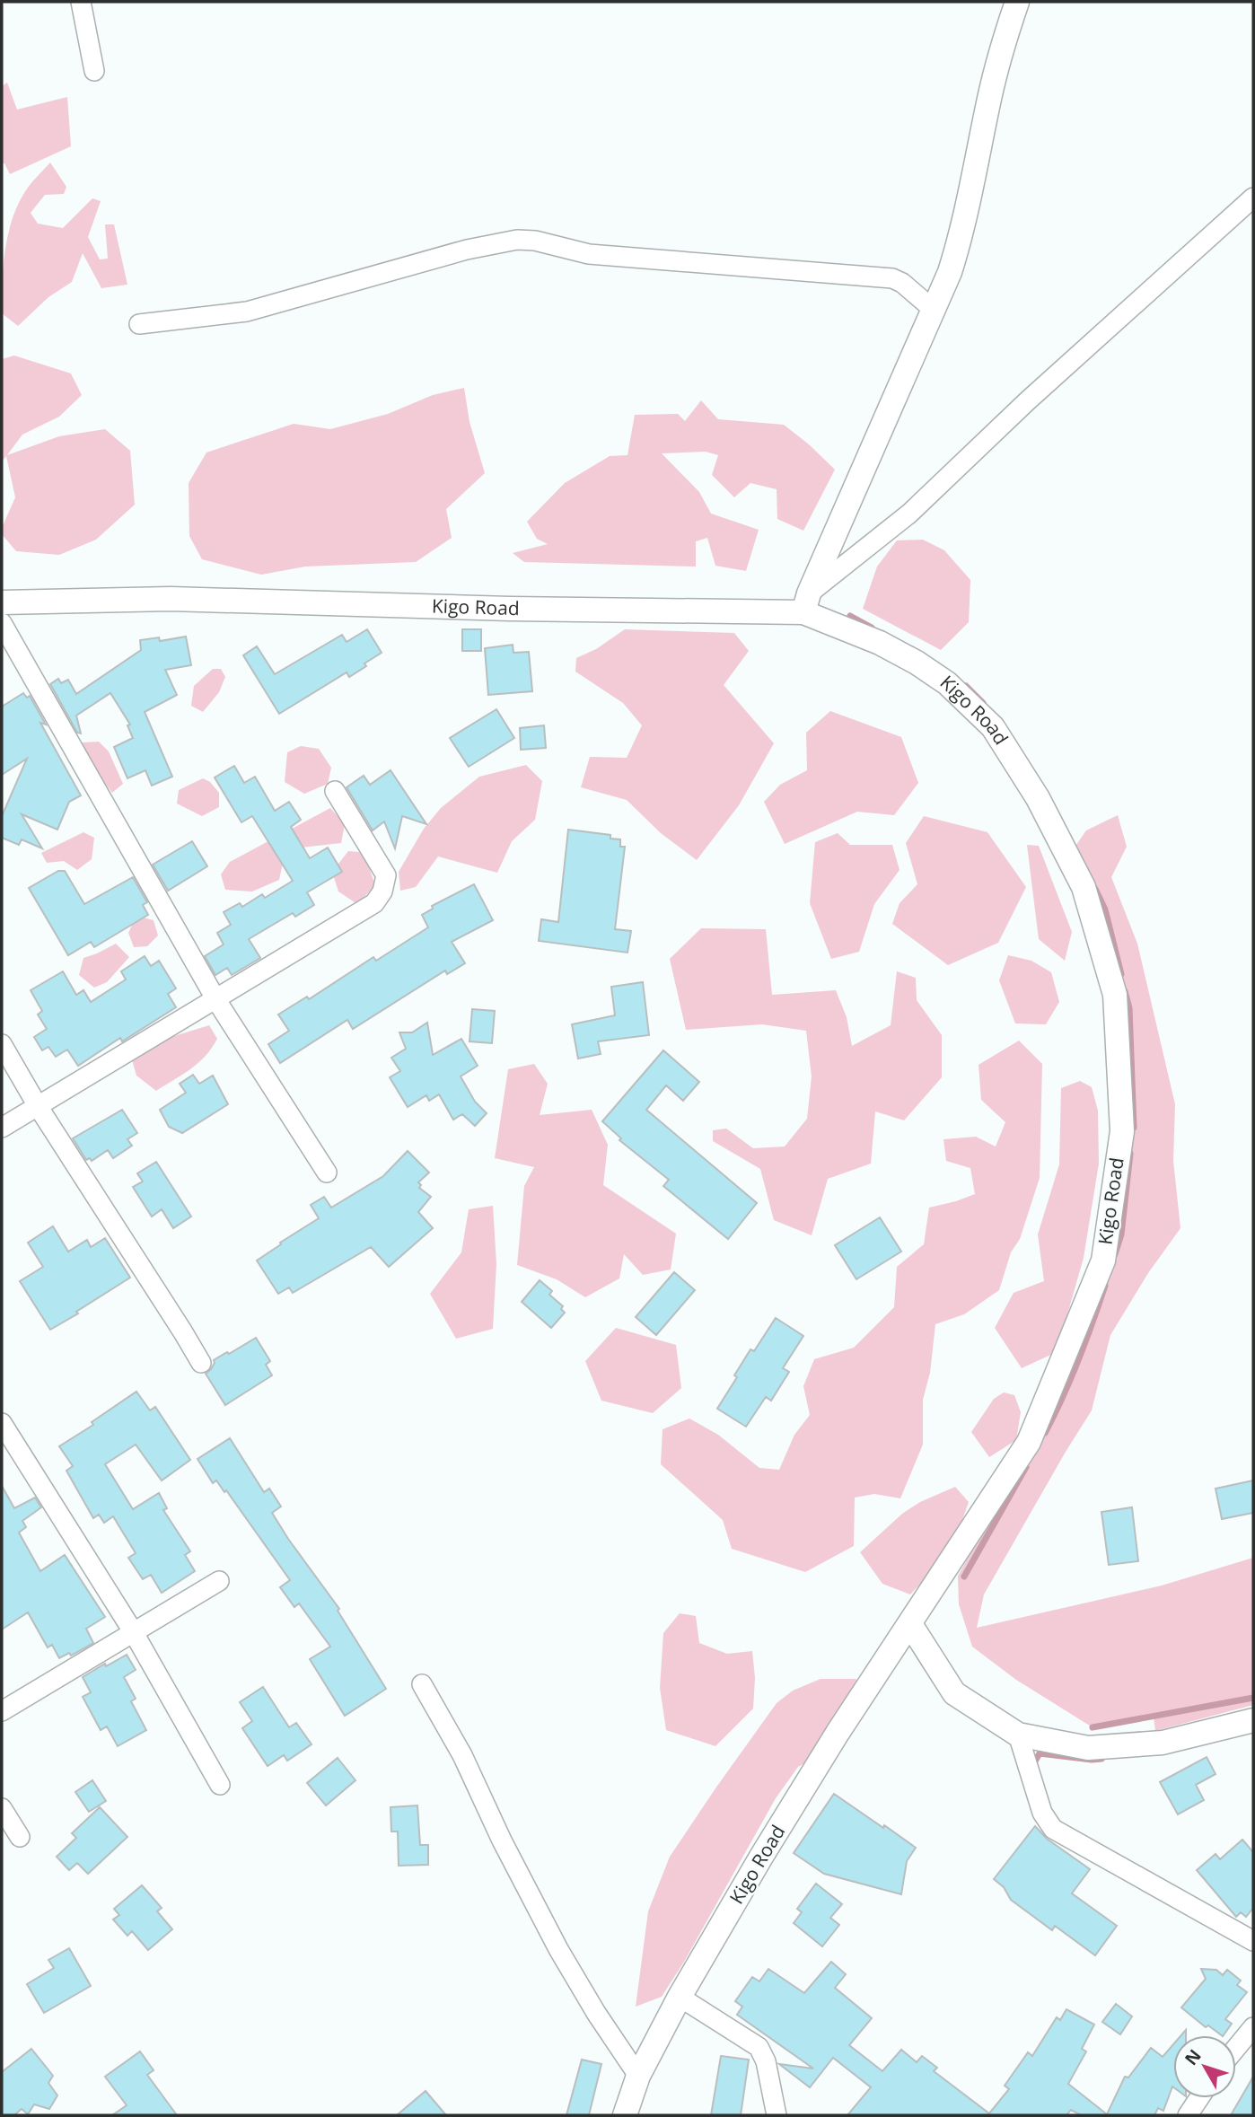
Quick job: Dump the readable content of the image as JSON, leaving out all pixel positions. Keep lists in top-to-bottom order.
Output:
{
  "streets": {
    "street": ["Kigo Road"]
  },
  "north": "top left"
}
